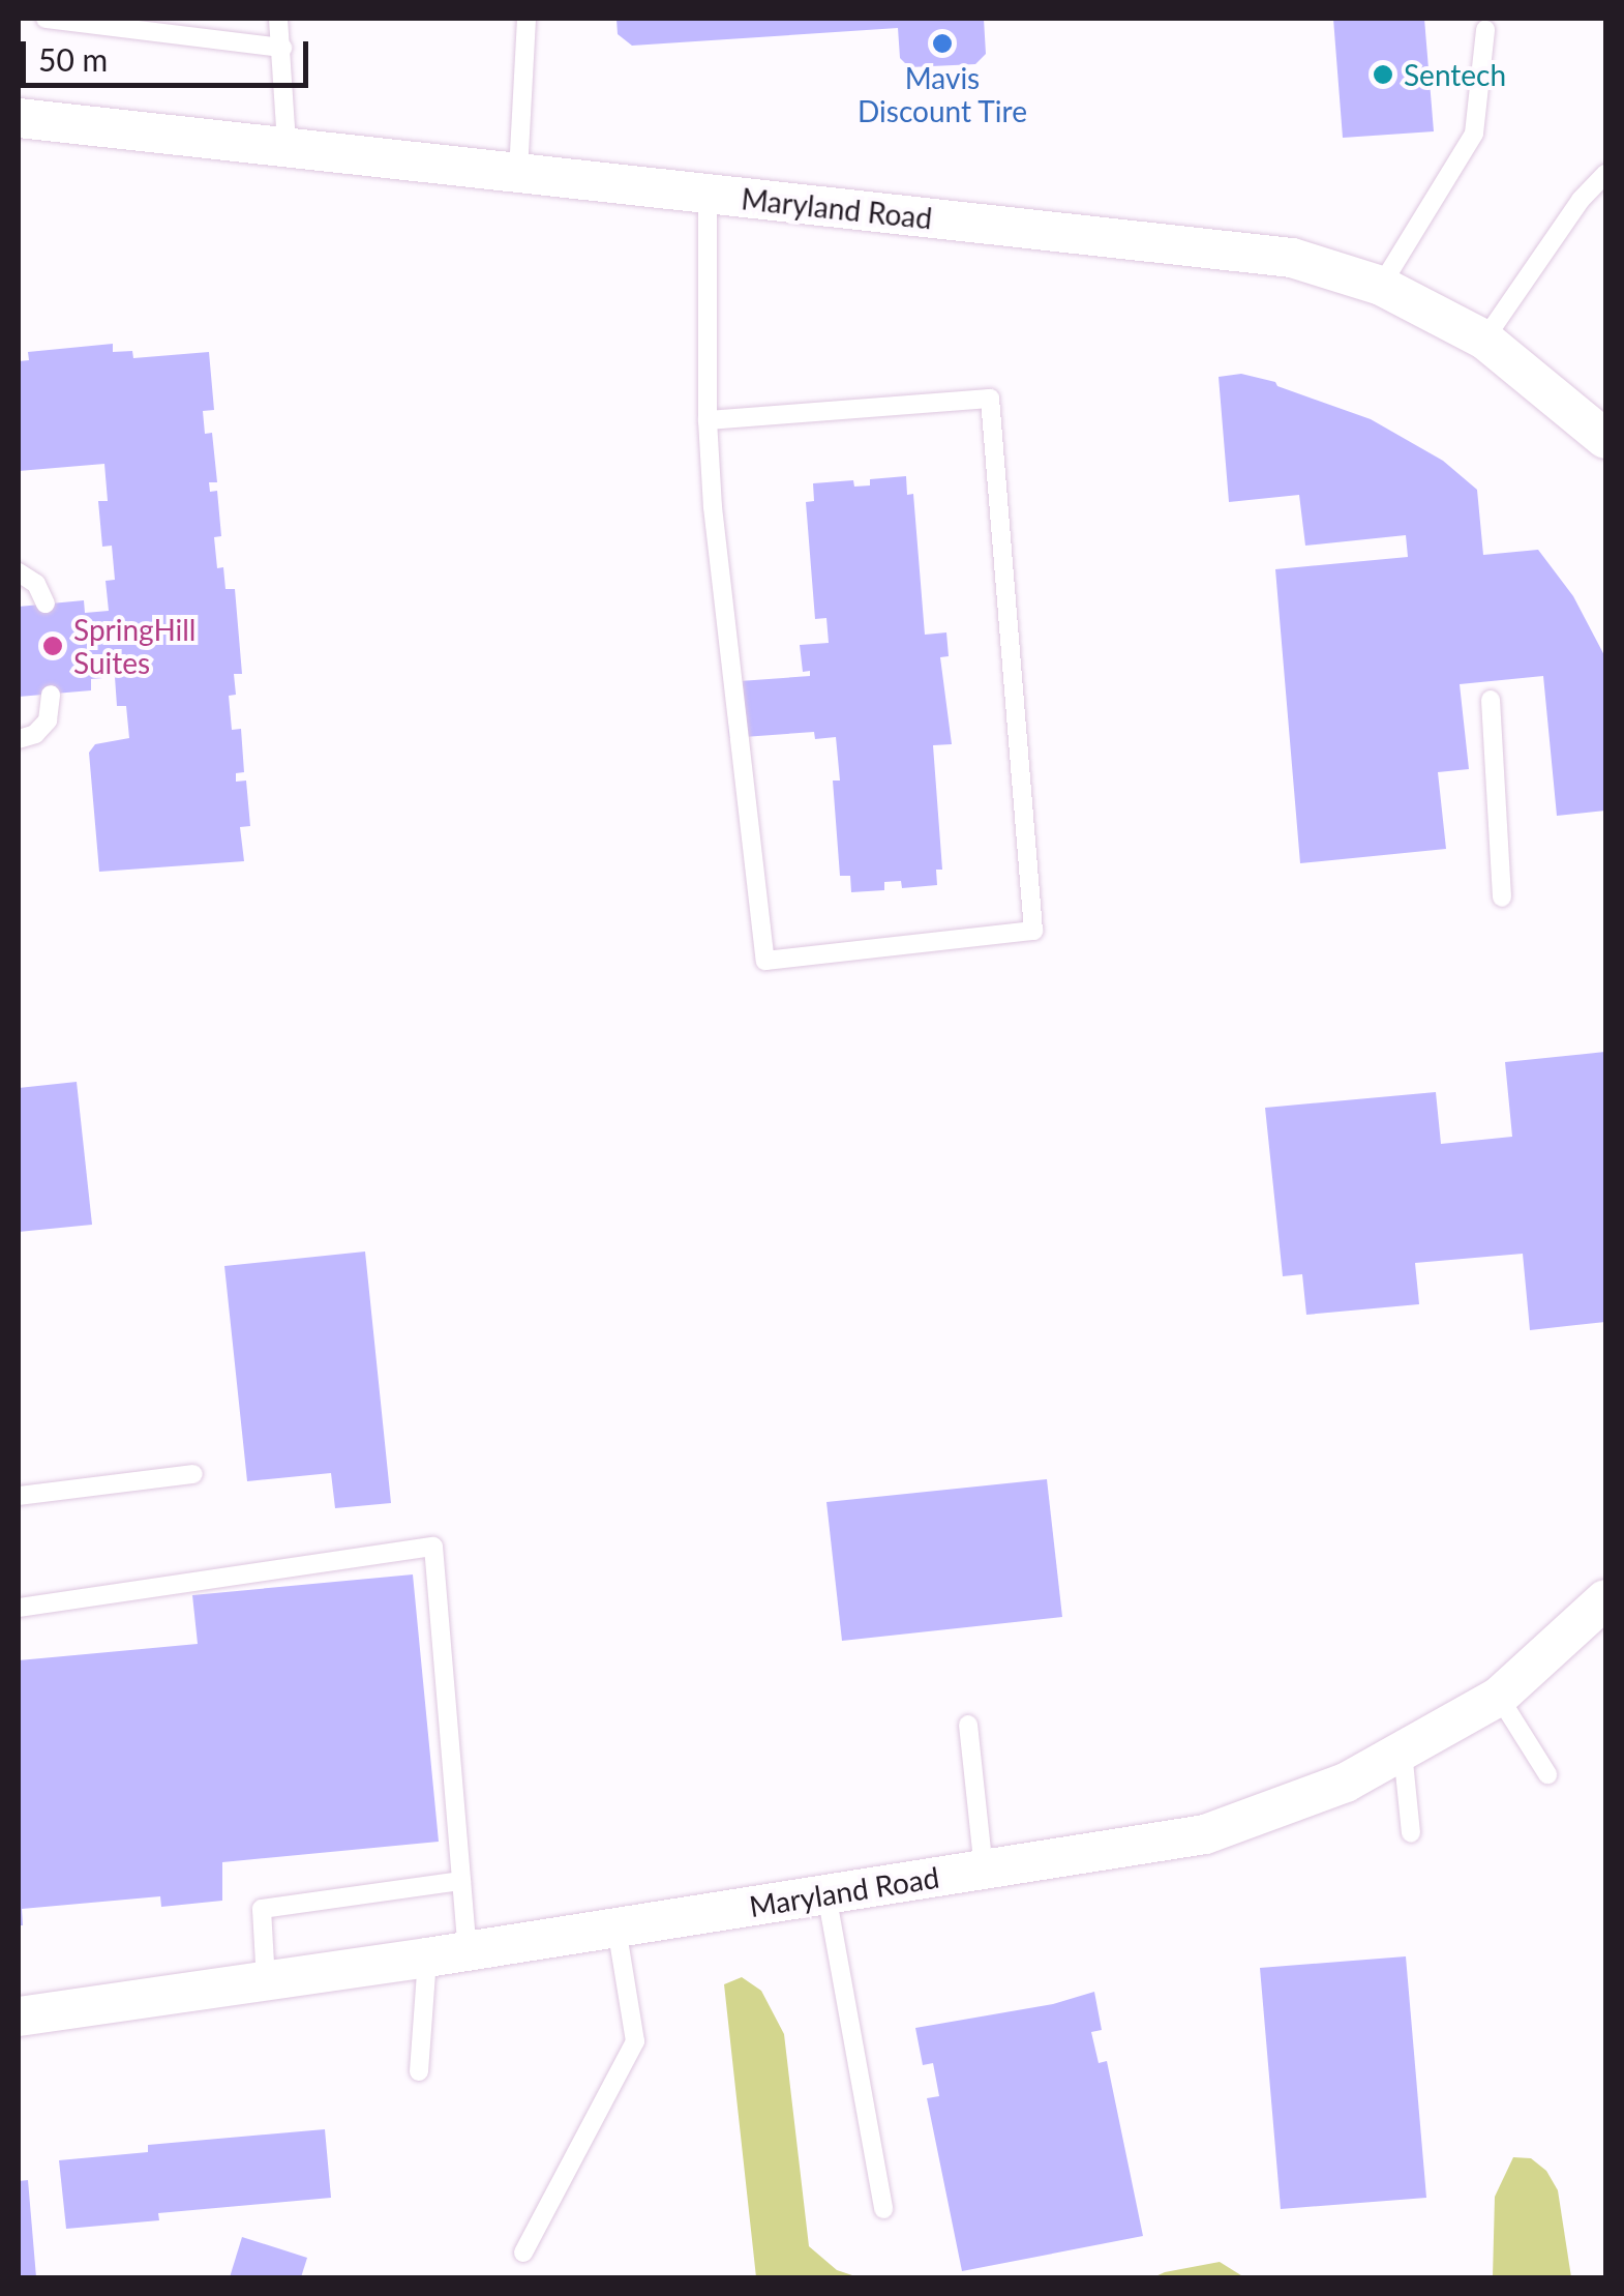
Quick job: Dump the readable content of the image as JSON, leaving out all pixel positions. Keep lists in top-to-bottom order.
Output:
{
  "streets": {
    "street": ["Maryland Road"]
  },
  "places": ["Mavis Discount Tire", "Sentech", "SpringHill Suites"],
  "scale_bar": "50 m"
}
